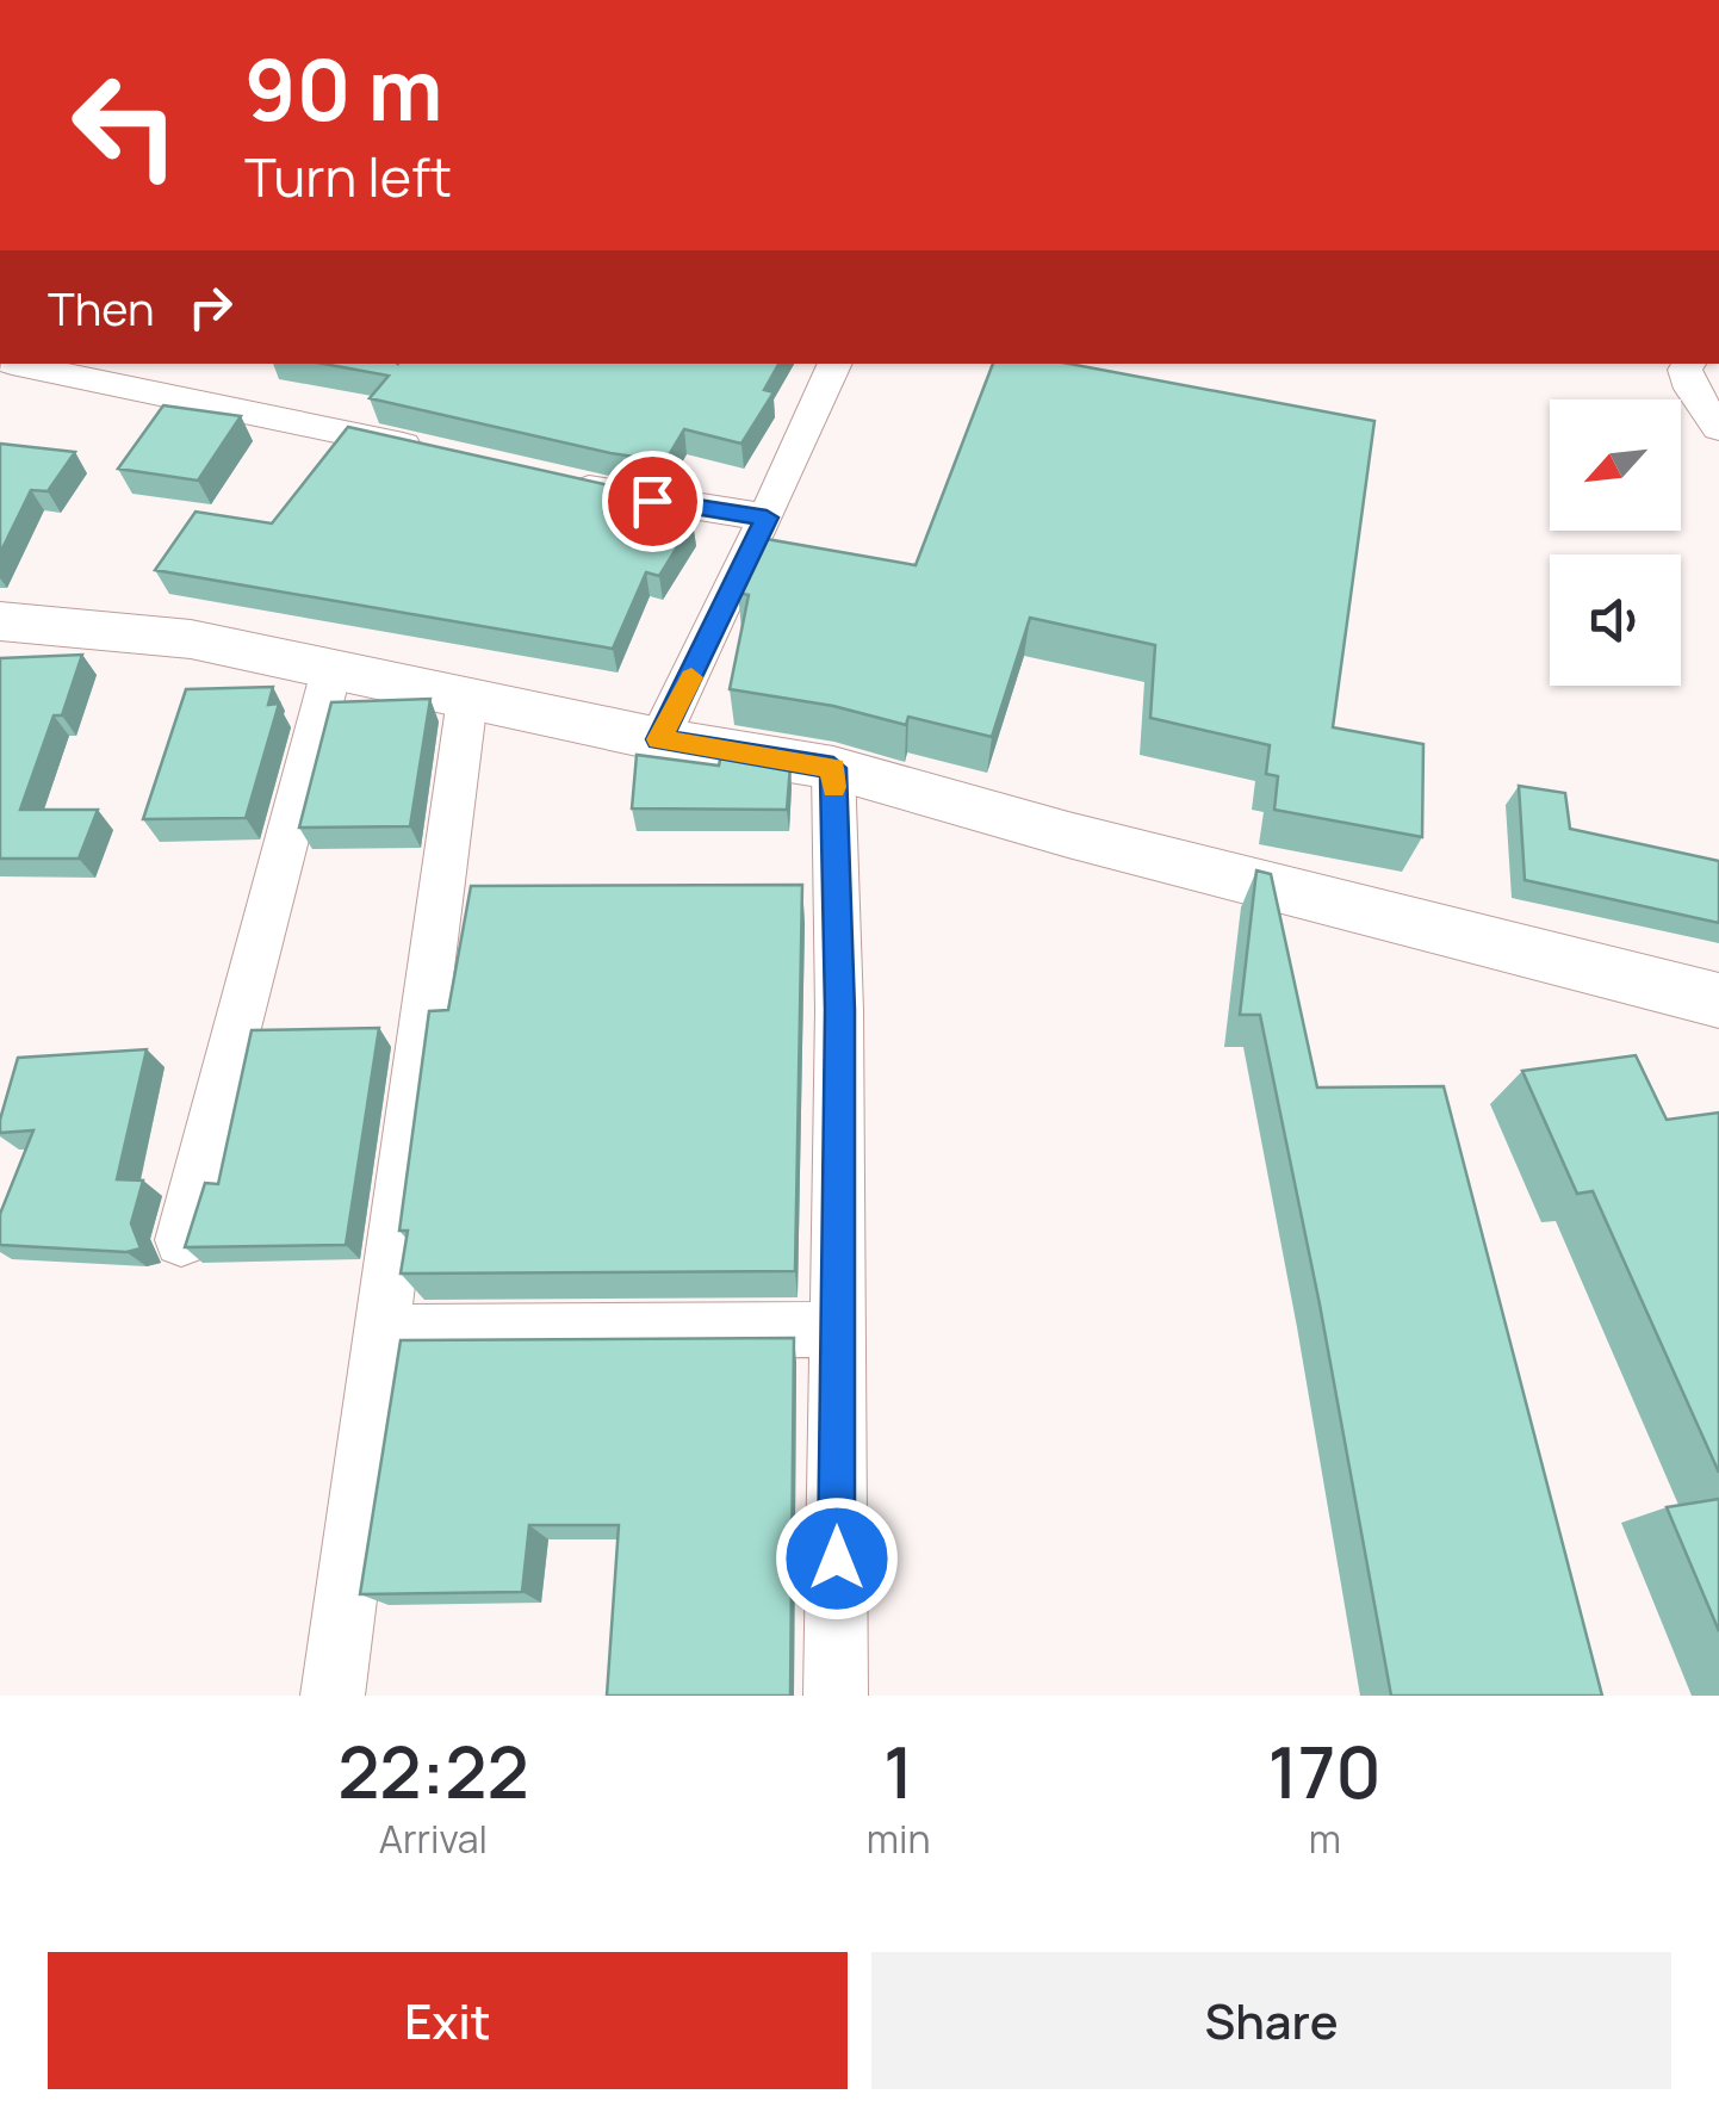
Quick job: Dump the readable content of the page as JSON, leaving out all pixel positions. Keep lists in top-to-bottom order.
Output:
{
  "north": "bottom left",
  "page": {
    "turn": ["90 m", "Turn left"],
    "then": "Then",
    "eta": [
      "22:22",
      "Arrival",
      "1",
      "min",
      "170",
      "m"
    ],
    "buttons": ["Exit", "Share"]
  }
}
